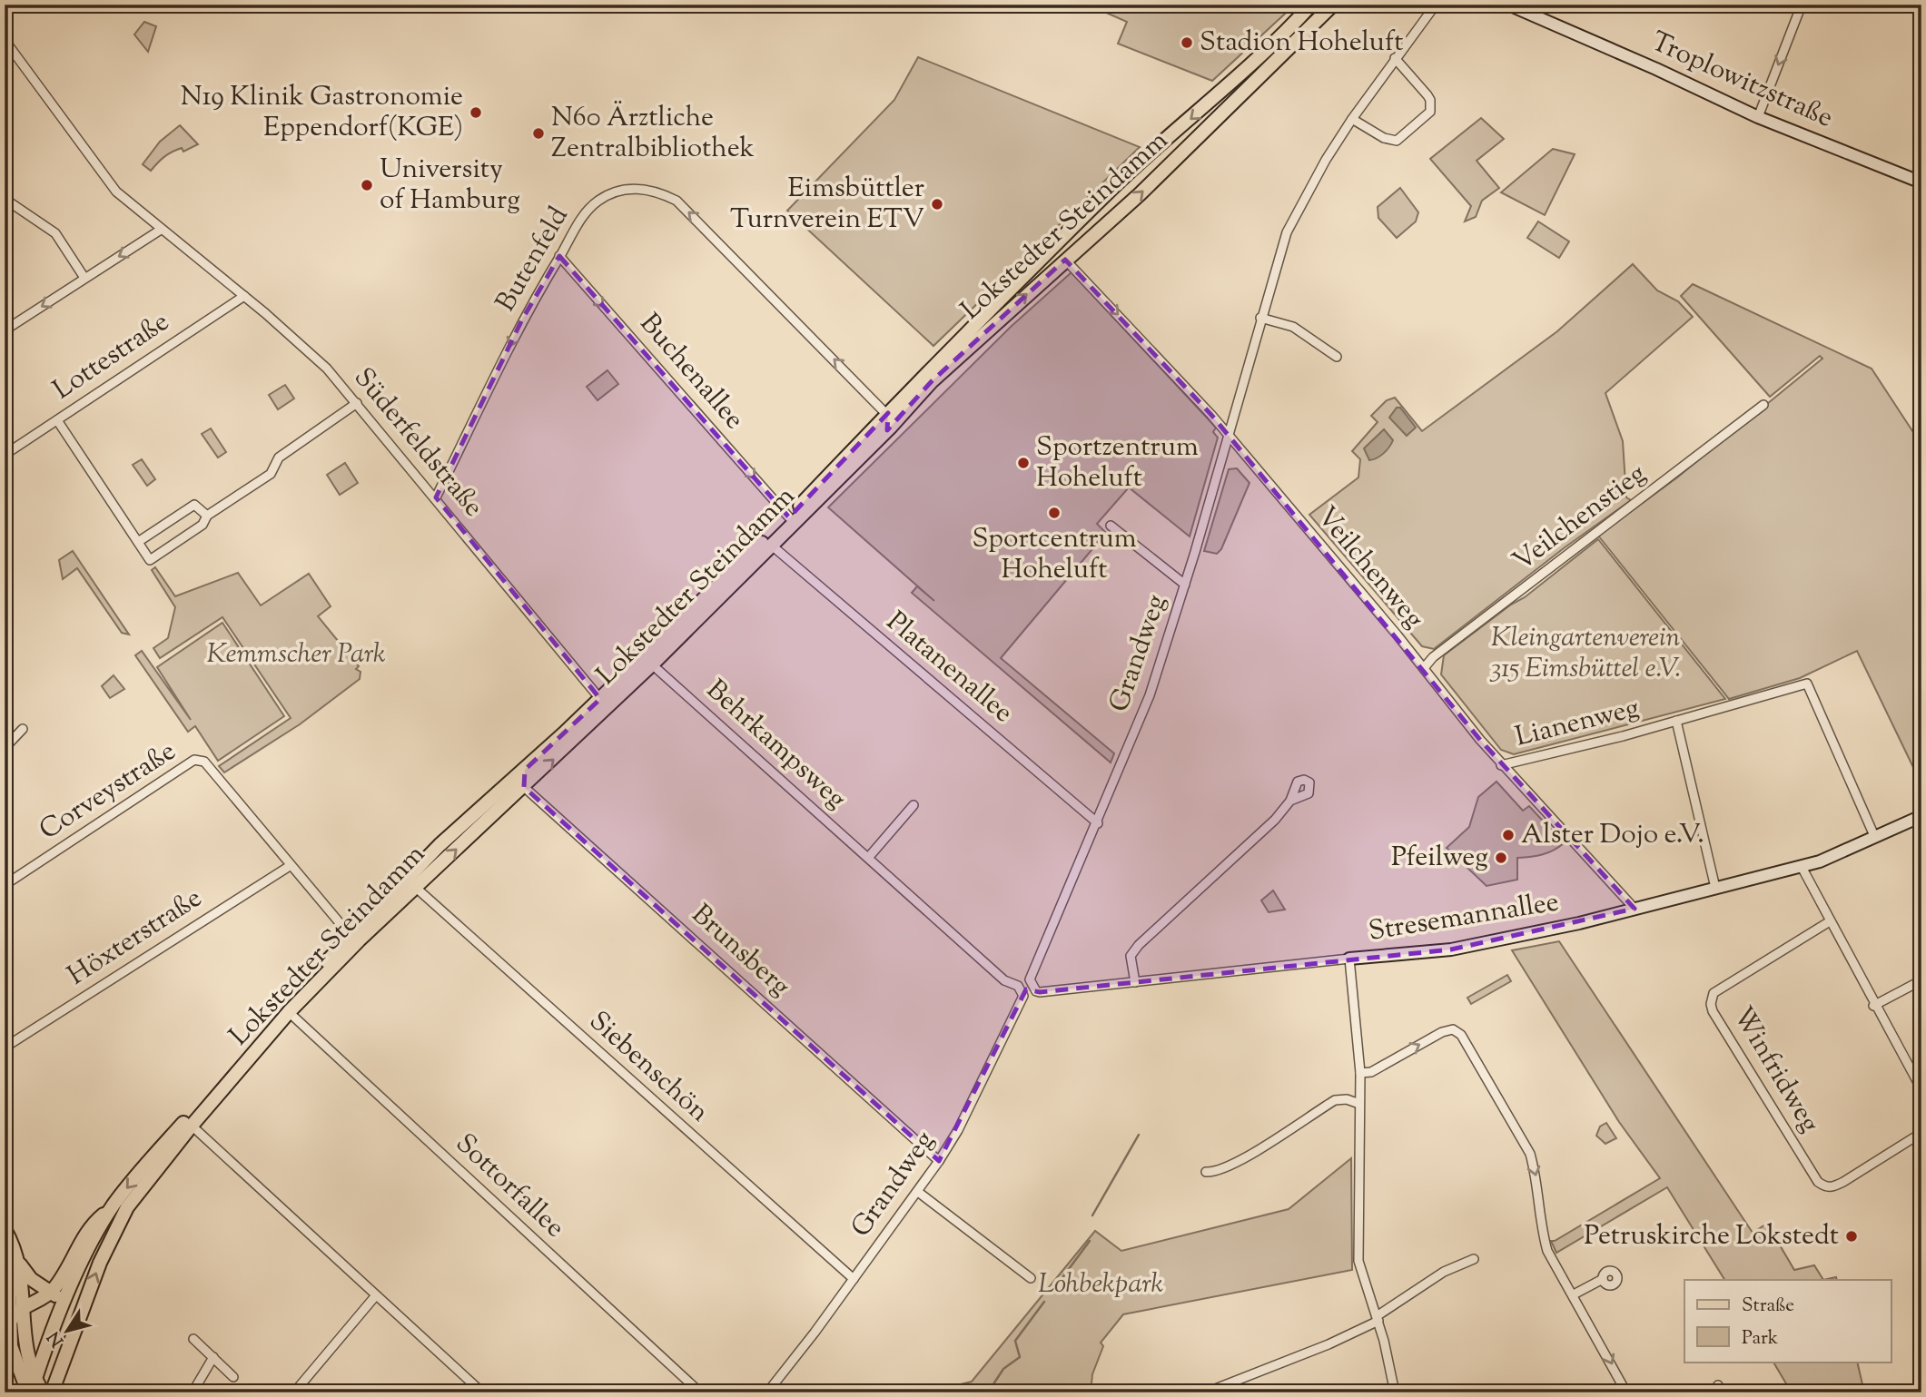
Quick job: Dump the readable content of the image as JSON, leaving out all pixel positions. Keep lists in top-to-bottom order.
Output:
{
  "streets": {
    "main road": ["Lokstedter Steindamm"],
    "street": [
      "Troplowitzstraße",
      "Butenfeld",
      "Lottestraße",
      "Buchenallee",
      "Süderfeldstraße",
      "Veilchenstieg",
      "Veilchenweg",
      "Grandweg",
      "Platanenallee",
      "Lianenweg",
      "Behrkampsweg",
      "Corveystraße",
      "Stresemannallee",
      "Höxterstraße",
      "Brunsberg",
      "Siebenschön",
      "Winfridweg",
      "Sottorfallee"
    ]
  },
  "crossings": [
    ["Lokstedter Steindamm", "Butenfeld"],
    ["Lokstedter Steindamm", "Buchenallee"],
    ["Lokstedter Steindamm", "Süderfeldstraße"],
    ["Lokstedter Steindamm", "Veilchenweg"],
    ["Lokstedter Steindamm", "Platanenallee"],
    ["Lokstedter Steindamm", "Behrkampsweg"],
    ["Lokstedter Steindamm", "Brunsberg"],
    ["Lokstedter Steindamm", "Siebenschön"],
    ["Lokstedter Steindamm", "Sottorfallee"],
    ["Butenfeld", "Buchenallee"],
    ["Butenfeld", "Süderfeldstraße"],
    ["Lottestraße", "Süderfeldstraße"],
    ["Veilchenstieg", "Veilchenweg"],
    ["Veilchenweg", "Grandweg"],
    ["Veilchenweg", "Lianenweg"],
    ["Veilchenweg", "Stresemannallee"],
    ["Grandweg", "Platanenallee"],
    ["Grandweg", "Behrkampsweg"],
    ["Grandweg", "Stresemannallee"],
    ["Grandweg", "Brunsberg"],
    ["Grandweg", "Siebenschön"],
    ["Lianenweg", "Stresemannallee"],
    ["Corveystraße", "Höxterstraße"]
  ],
  "one_way": ["Buchenallee"],
  "parks": ["Kleingartenverein 315 Eimsbüttel e.V.", "Kemmscher Park", "Lohbekpark"],
  "places": [
    "Stadion Hoheluft",
    "N19 Klinik Gastronomie Eppendorf(KGE)",
    "N60 Ärztliche Zentralbibliothek",
    "University of Hamburg",
    "Eimsbüttler Turnverein ETV",
    "Sportzentrum Hoheluft",
    "Sportcentrum Hoheluft",
    "Alster Dojo e.V.",
    "Pfeilweg",
    "Petruskirche Lokstedt"
  ],
  "legend": ["Straße", "Park"],
  "north": "bottom left"
}
